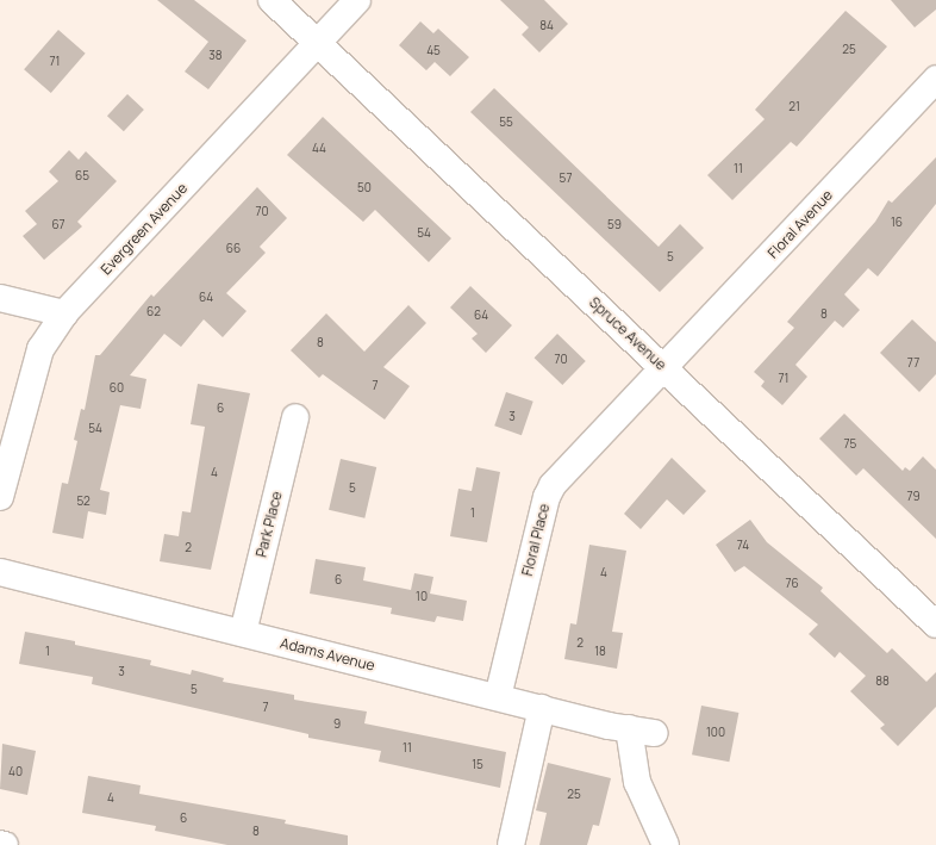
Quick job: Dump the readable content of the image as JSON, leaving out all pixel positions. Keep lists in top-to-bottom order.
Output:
{
  "streets": {
    "street": [
      "Floral Avenue",
      "Evergreen Avenue",
      "Spruce Avenue",
      "Park Place",
      "Floral Place",
      "Adams Avenue"
    ]
  },
  "crossings": [
    ["Floral Avenue", "Spruce Avenue"],
    ["Floral Avenue", "Floral Place"],
    ["Evergreen Avenue", "Spruce Avenue"],
    ["Spruce Avenue", "Floral Place"],
    ["Park Place", "Adams Avenue"],
    ["Floral Place", "Adams Avenue"]
  ],
  "house_numbers": [
    "84",
    "25",
    "45",
    "38",
    "71",
    "21",
    "55",
    "44",
    "11",
    "65",
    "57",
    "50",
    "70",
    "16",
    "67",
    "59",
    "54",
    "66",
    "5",
    "64",
    "62",
    "8",
    "64",
    "8",
    "70",
    "77",
    "71",
    "7",
    "60",
    "6",
    "3",
    "54",
    "75",
    "4",
    "5",
    "79",
    "52",
    "1",
    "74",
    "2",
    "4",
    "6",
    "76",
    "10",
    "2",
    "1",
    "18",
    "3",
    "88",
    "5",
    "7",
    "9",
    "100",
    "11",
    "15",
    "40",
    "25",
    "4",
    "6",
    "8"
  ]
}
